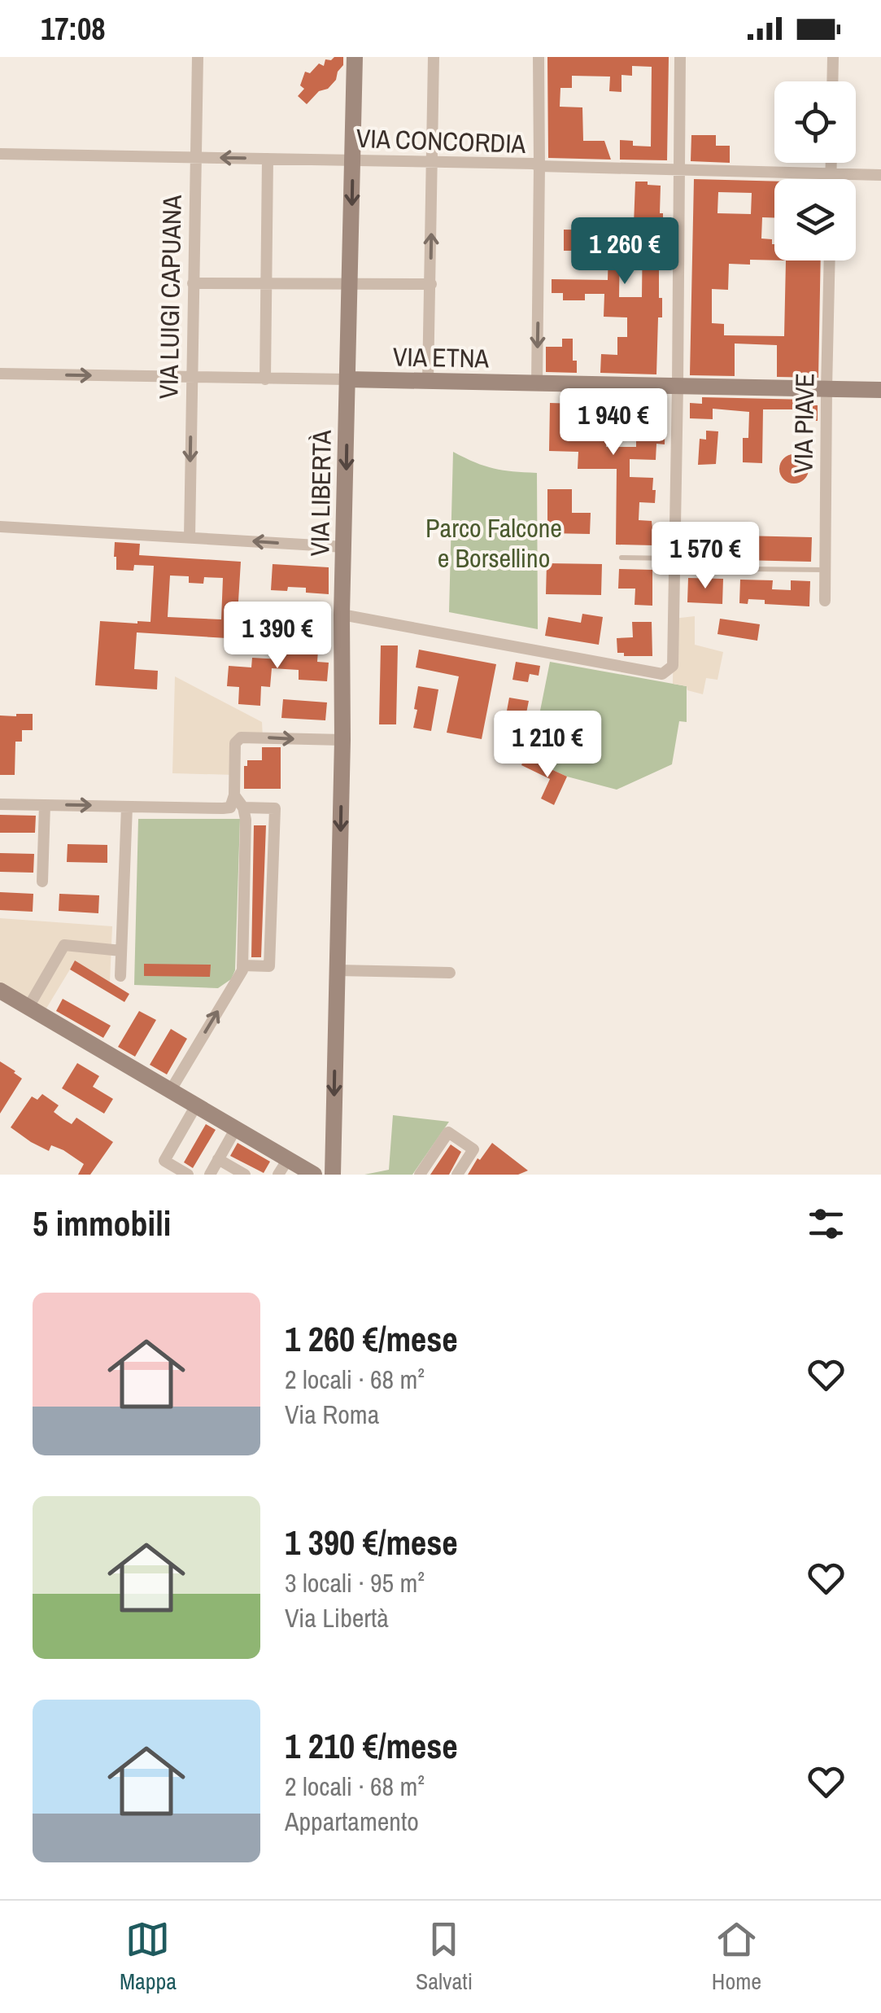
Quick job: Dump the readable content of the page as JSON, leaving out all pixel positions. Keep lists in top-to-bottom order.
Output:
{
  "streets": {
    "street": [
      "VIA CONCORDIA",
      "VIA LUIGI CAPUANA",
      "VIA ETNA",
      "VIA PIAVE",
      "VIA LIBERTÀ"
    ]
  },
  "crossings": [
    ["VIA CONCORDIA", "VIA LUIGI CAPUANA"],
    ["VIA CONCORDIA", "VIA LIBERTÀ"],
    ["VIA LUIGI CAPUANA", "VIA ETNA"],
    ["VIA ETNA", "VIA PIAVE"],
    ["VIA ETNA", "VIA LIBERTÀ"]
  ],
  "parks": ["Parco Falcone e Borsellino"],
  "page": {
    "status": "17:08",
    "price": [
      "1 260 €",
      "1 940 €",
      "1 570 €",
      "1 390 €",
      "1 210 €"
    ],
    "heading": "5 immobili",
    "list": [
      {
        "name": "1 260 €/mese",
        "note": "2 locali · 68 m² · Via Roma"
      },
      {
        "name": "1 390 €/mese",
        "note": "3 locali · 95 m² · Via Libertà"
      },
      {
        "name": "1 210 €/mese",
        "note": "2 locali · 68 m² · Appartamento"
      }
    ],
    "tabs": ["Mappa", "Salvati", "Home"]
  }
}
